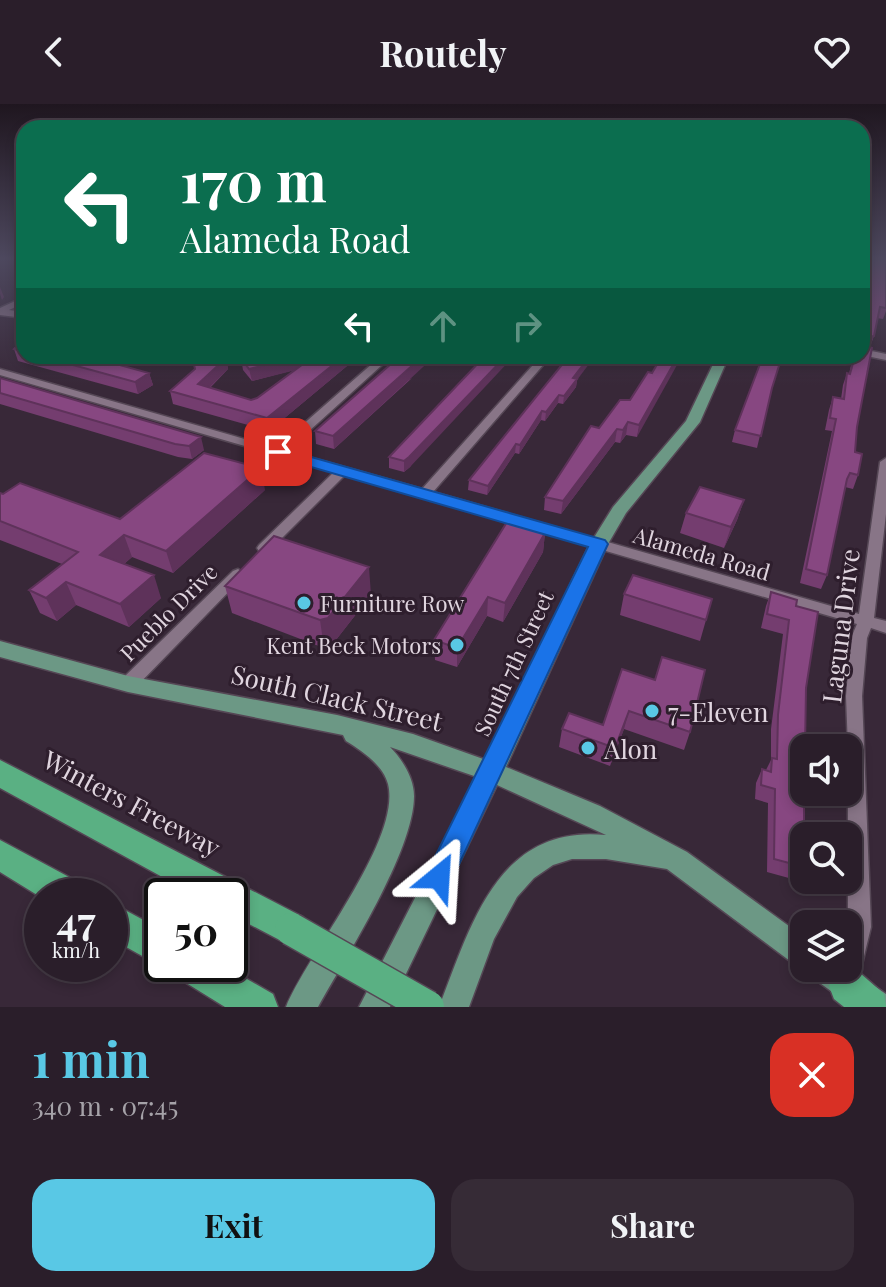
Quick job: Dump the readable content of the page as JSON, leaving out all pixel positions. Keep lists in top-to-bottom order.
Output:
{
  "streets": {
    "highway": ["Winters Freeway"],
    "main road": ["South 7th Street", "South Clack Street"],
    "street": ["Alameda Road", "Pueblo Drive", "Laguna Drive"]
  },
  "crossings": [
    ["Alameda Road", "Pueblo Drive"],
    ["Alameda Road", "Laguna Drive"],
    ["Alameda Road", "South 7th Street"],
    ["Pueblo Drive", "South Clack Street"],
    ["South 7th Street", "South Clack Street"]
  ],
  "places": [
    "Furniture Row",
    "Kent Beck Motors",
    "7-Eleven",
    "Alon"
  ],
  "page": {
    "header": "Routely",
    "turn": ["170 m", "Alameda Road"],
    "speed": "47 km/h",
    "limit": "50",
    "heading": ["1 min", "340 m · 07:45"],
    "buttons": ["Exit", "Share"]
  }
}
